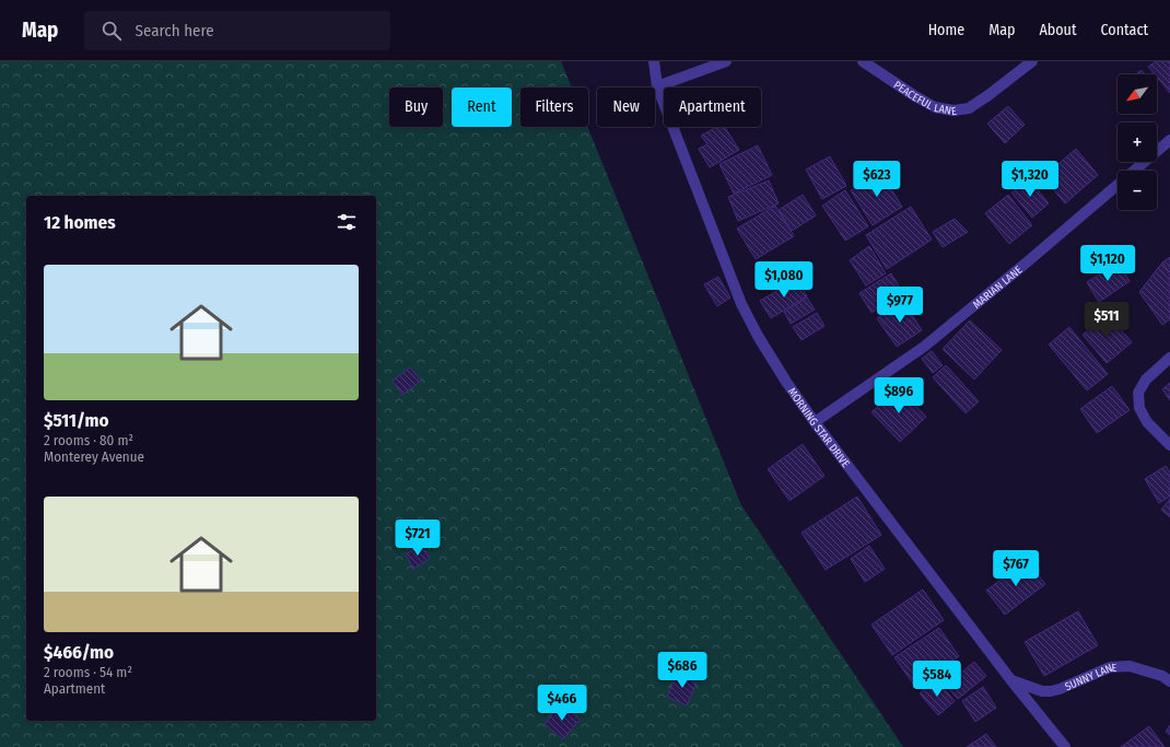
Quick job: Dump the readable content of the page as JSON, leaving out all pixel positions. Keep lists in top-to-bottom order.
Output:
{
  "streets": {
    "street": [
      "PEACEFUL LANE",
      "MARIAN LANE",
      "MORNING STAR DRIVE",
      "SUNNY LANE"
    ]
  },
  "crossings": [
    ["MARIAN LANE", "MORNING STAR DRIVE"],
    ["MORNING STAR DRIVE", "SUNNY LANE"]
  ],
  "north": "bottom left",
  "page": {
    "header": "Map",
    "search": "Search here",
    "nav": [
      "Home",
      "Map",
      "About",
      "Contact"
    ],
    "map_buttons": ["+", "−"],
    "chip": [
      "Buy",
      "Rent",
      "Filters",
      "New",
      "Apartment"
    ],
    "price": [
      "$623",
      "$1,320",
      "$1,120",
      "$1,080",
      "$977",
      "$511",
      "$896",
      "$721",
      "$767",
      "$686",
      "$584",
      "$466"
    ],
    "heading": "12 homes",
    "list": [
      {
        "name": "$511/mo",
        "note": "2 rooms · 80 m² · Monterey Avenue"
      },
      {
        "name": "$466/mo",
        "note": "2 rooms · 54 m² · Apartment"
      }
    ]
  }
}
